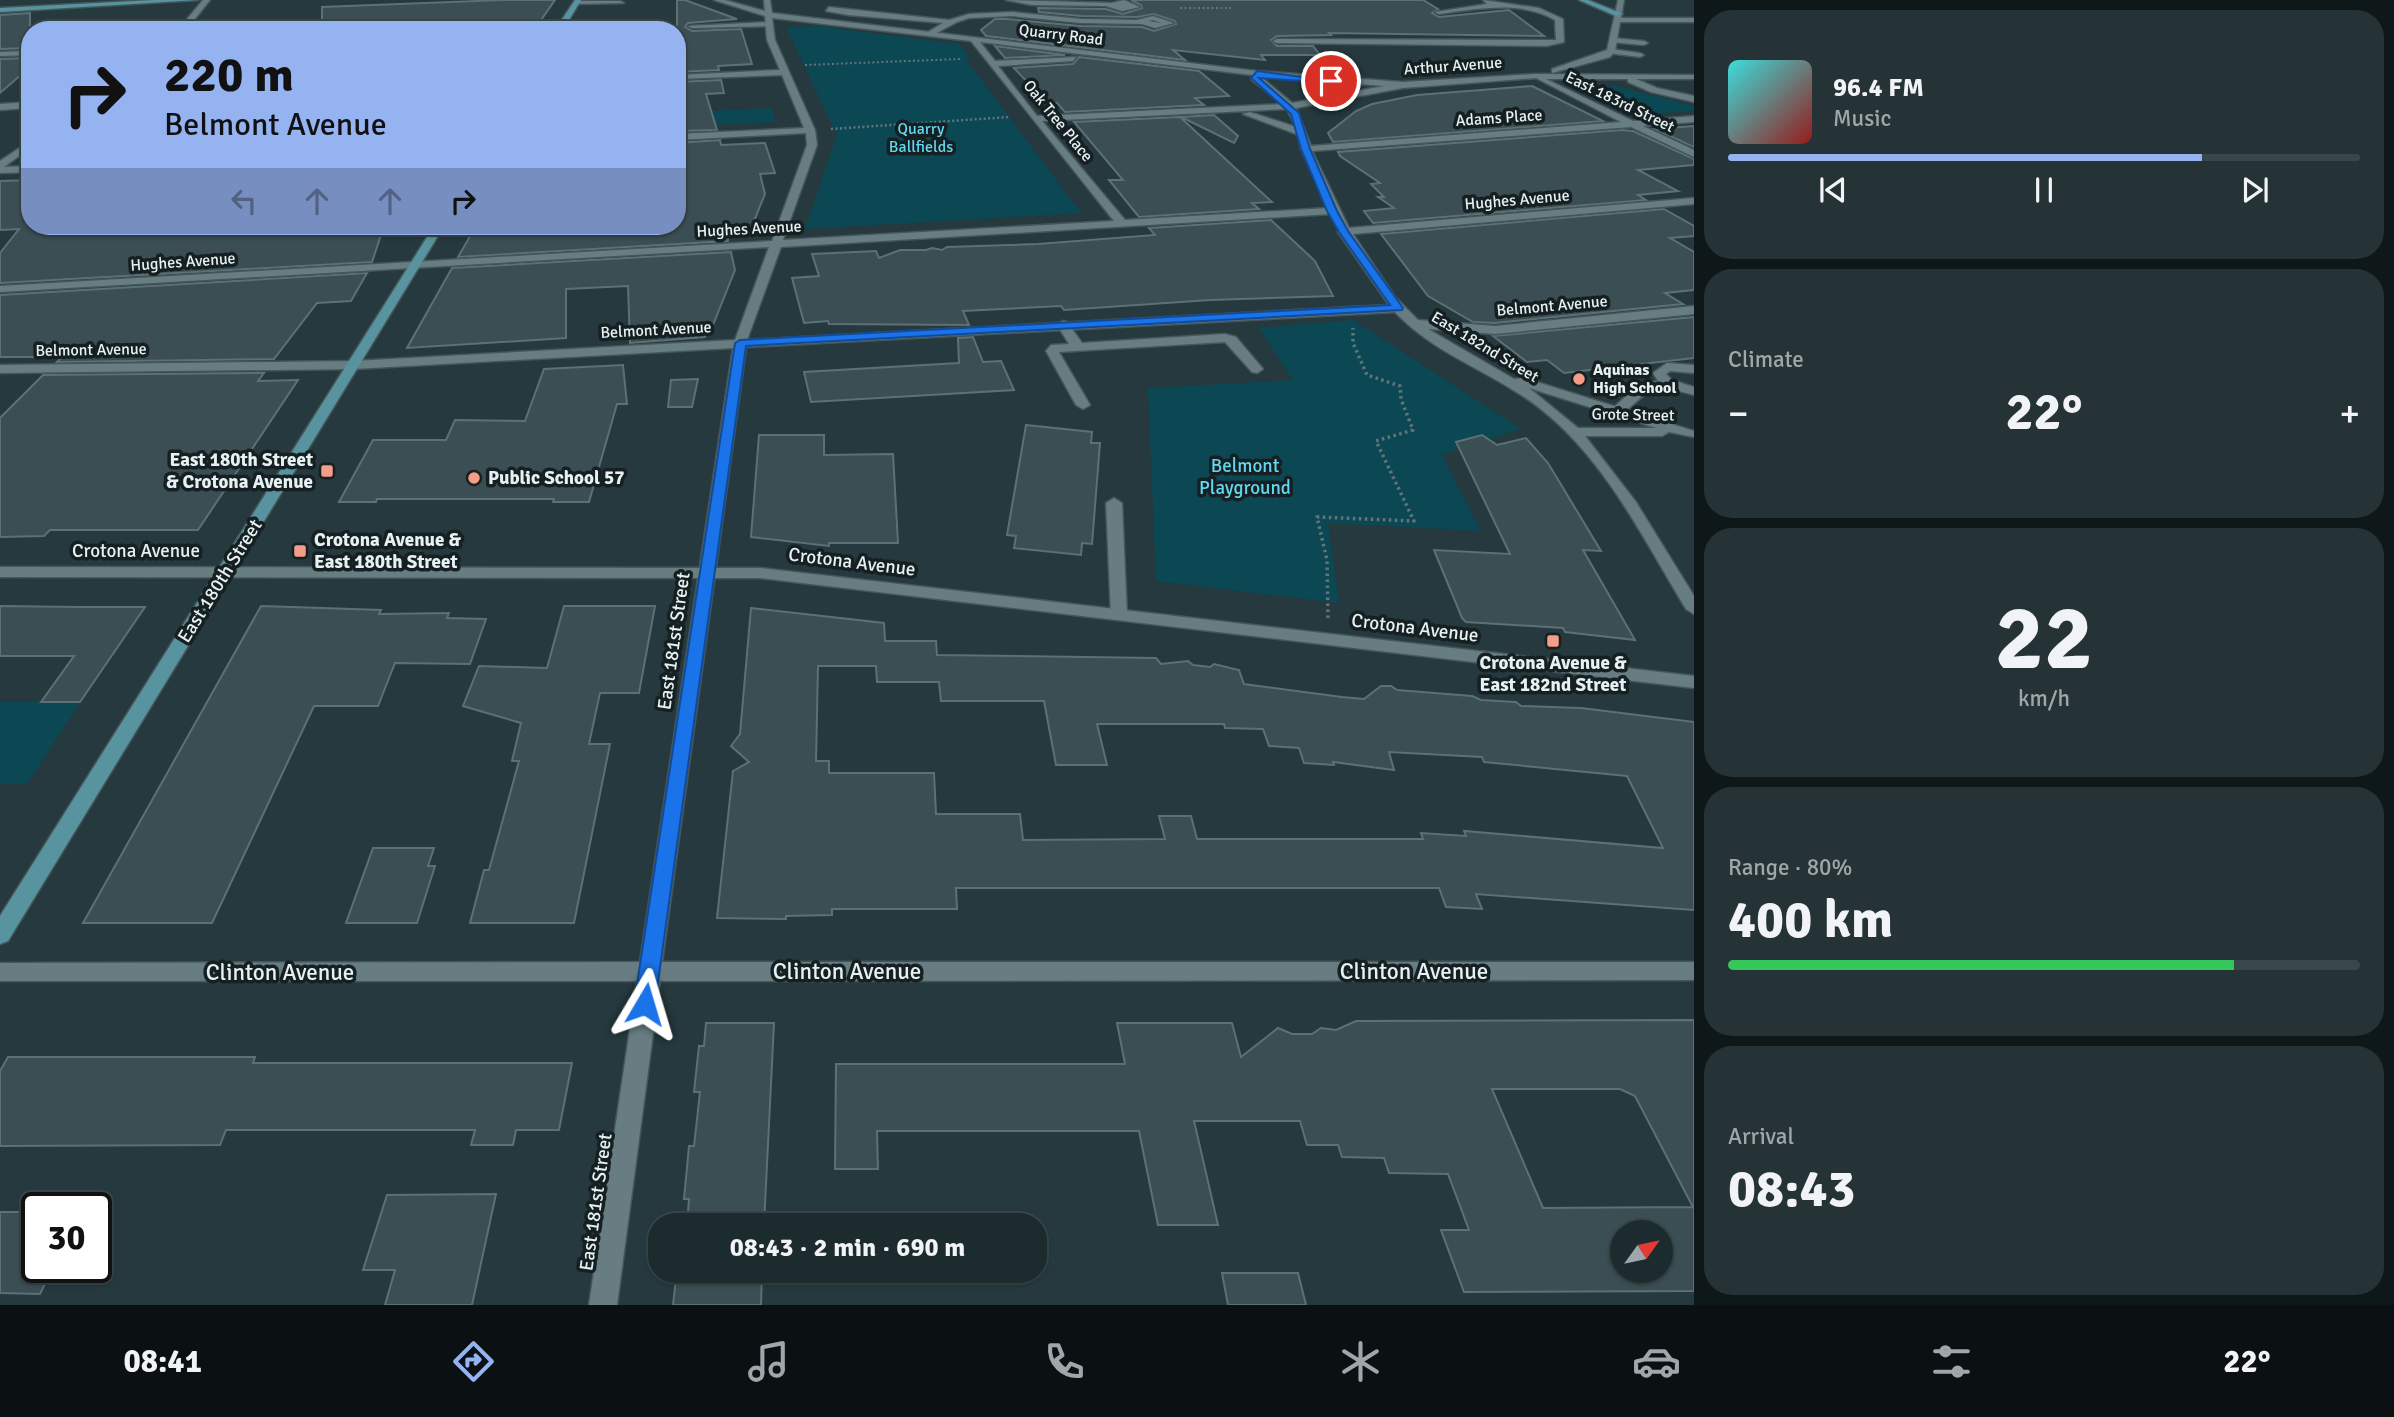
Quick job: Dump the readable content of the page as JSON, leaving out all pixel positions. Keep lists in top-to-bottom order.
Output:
{
  "streets": {
    "main road": ["East 180th Street"],
    "street": [
      "Quarry Road",
      "Arthur Avenue",
      "East 183rd Street",
      "Adams Place",
      "Oak Tree Place",
      "Hughes Avenue",
      "Belmont Avenue",
      "East 182nd Street",
      "Grote Street",
      "Crotona Avenue",
      "East 181st Street",
      "Clinton Avenue"
    ]
  },
  "crossings": [
    ["Quarry Road", "Arthur Avenue"],
    ["Quarry Road", "Oak Tree Place"],
    ["Quarry Road", "East 182nd Street"],
    ["Arthur Avenue", "East 183rd Street"],
    ["Arthur Avenue", "Oak Tree Place"],
    ["Arthur Avenue", "East 182nd Street"],
    ["East 183rd Street", "Adams Place"],
    ["Adams Place", "East 182nd Street"],
    ["Oak Tree Place", "Hughes Avenue"],
    ["Hughes Avenue", "East 182nd Street"],
    ["Hughes Avenue", "East 180th Street"],
    ["Hughes Avenue", "East 181st Street"],
    ["Belmont Avenue", "East 182nd Street"],
    ["Belmont Avenue", "East 180th Street"],
    ["Belmont Avenue", "East 181st Street"],
    ["East 182nd Street", "Grote Street"],
    ["Crotona Avenue", "East 180th Street"],
    ["Crotona Avenue", "East 181st Street"],
    ["East 181st Street", "Clinton Avenue"]
  ],
  "parks": ["Quarry Ballfields", "Belmont Playground"],
  "places": {
    "other": ["Aquinas High School", "Public School 57"],
    "transit": ["East 180th Street & Crotona Avenue", "Crotona Avenue & East 180th Street", "Crotona Avenue & East 182nd Street"]
  },
  "north": "top right",
  "page": {
    "turn": ["220 m", "Belmont Avenue"],
    "song": ["96.4 FM", "Music"],
    "tile": [
      "Climate",
      ["22", "km/h"],
      ["Range · 80%", "400 km"],
      ["Arrival", "08:43"]
    ],
    "heat": ["−", "22°", "+"],
    "limit": "30",
    "trip": "08:43 · 2 min · 690 m",
    "tabs": ["08:41", "22°"]
  }
}
